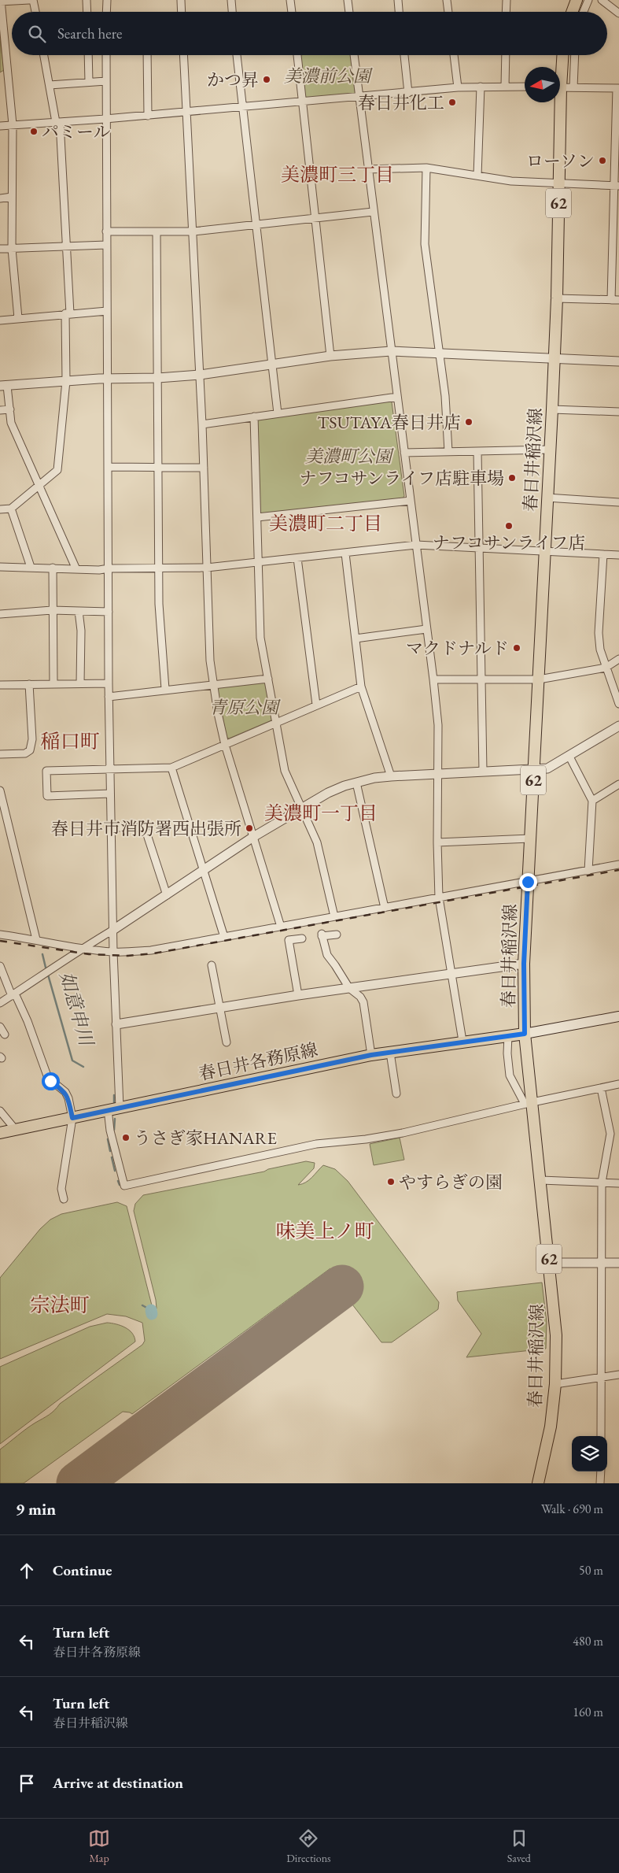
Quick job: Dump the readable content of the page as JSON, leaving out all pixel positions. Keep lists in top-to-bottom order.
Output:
{
  "streets": {
    "main road": ["62", "春日井稲沢線", "春日井各務原線"]
  },
  "crossings": [
    ["春日井稲沢線", "春日井各務原線"]
  ],
  "districts": [
    "美濃町三丁目",
    "美濃町二丁目",
    "稲口町",
    "美濃町一丁目",
    "味美上ノ町",
    "宗法町"
  ],
  "water": ["如意申川"],
  "parks": ["美濃前公園", "美濃町公園", "青原公園"],
  "places": [
    "かつ昇",
    "春日井化工",
    "パミール",
    "ローソン",
    "TSUTAYA春日井店",
    "ナフコサンライフ店駐車場",
    "ナフコサンライフ店",
    "マクドナルド",
    "春日井市消防署西出張所",
    "うさぎ家HANARE",
    "やすらぎの園"
  ],
  "north": "left",
  "page": {
    "search": "Search here",
    "heading": ["9 min", "Walk · 690 m"],
    "list": [
      ["Continue", "50 m"],
      ["Turn left", "春日井各務原線", "480 m"],
      ["Turn left", "春日井稲沢線", "160 m"],
      "Arrive at destination"
    ],
    "nav": ["Map", "Directions", "Saved"]
  }
}
